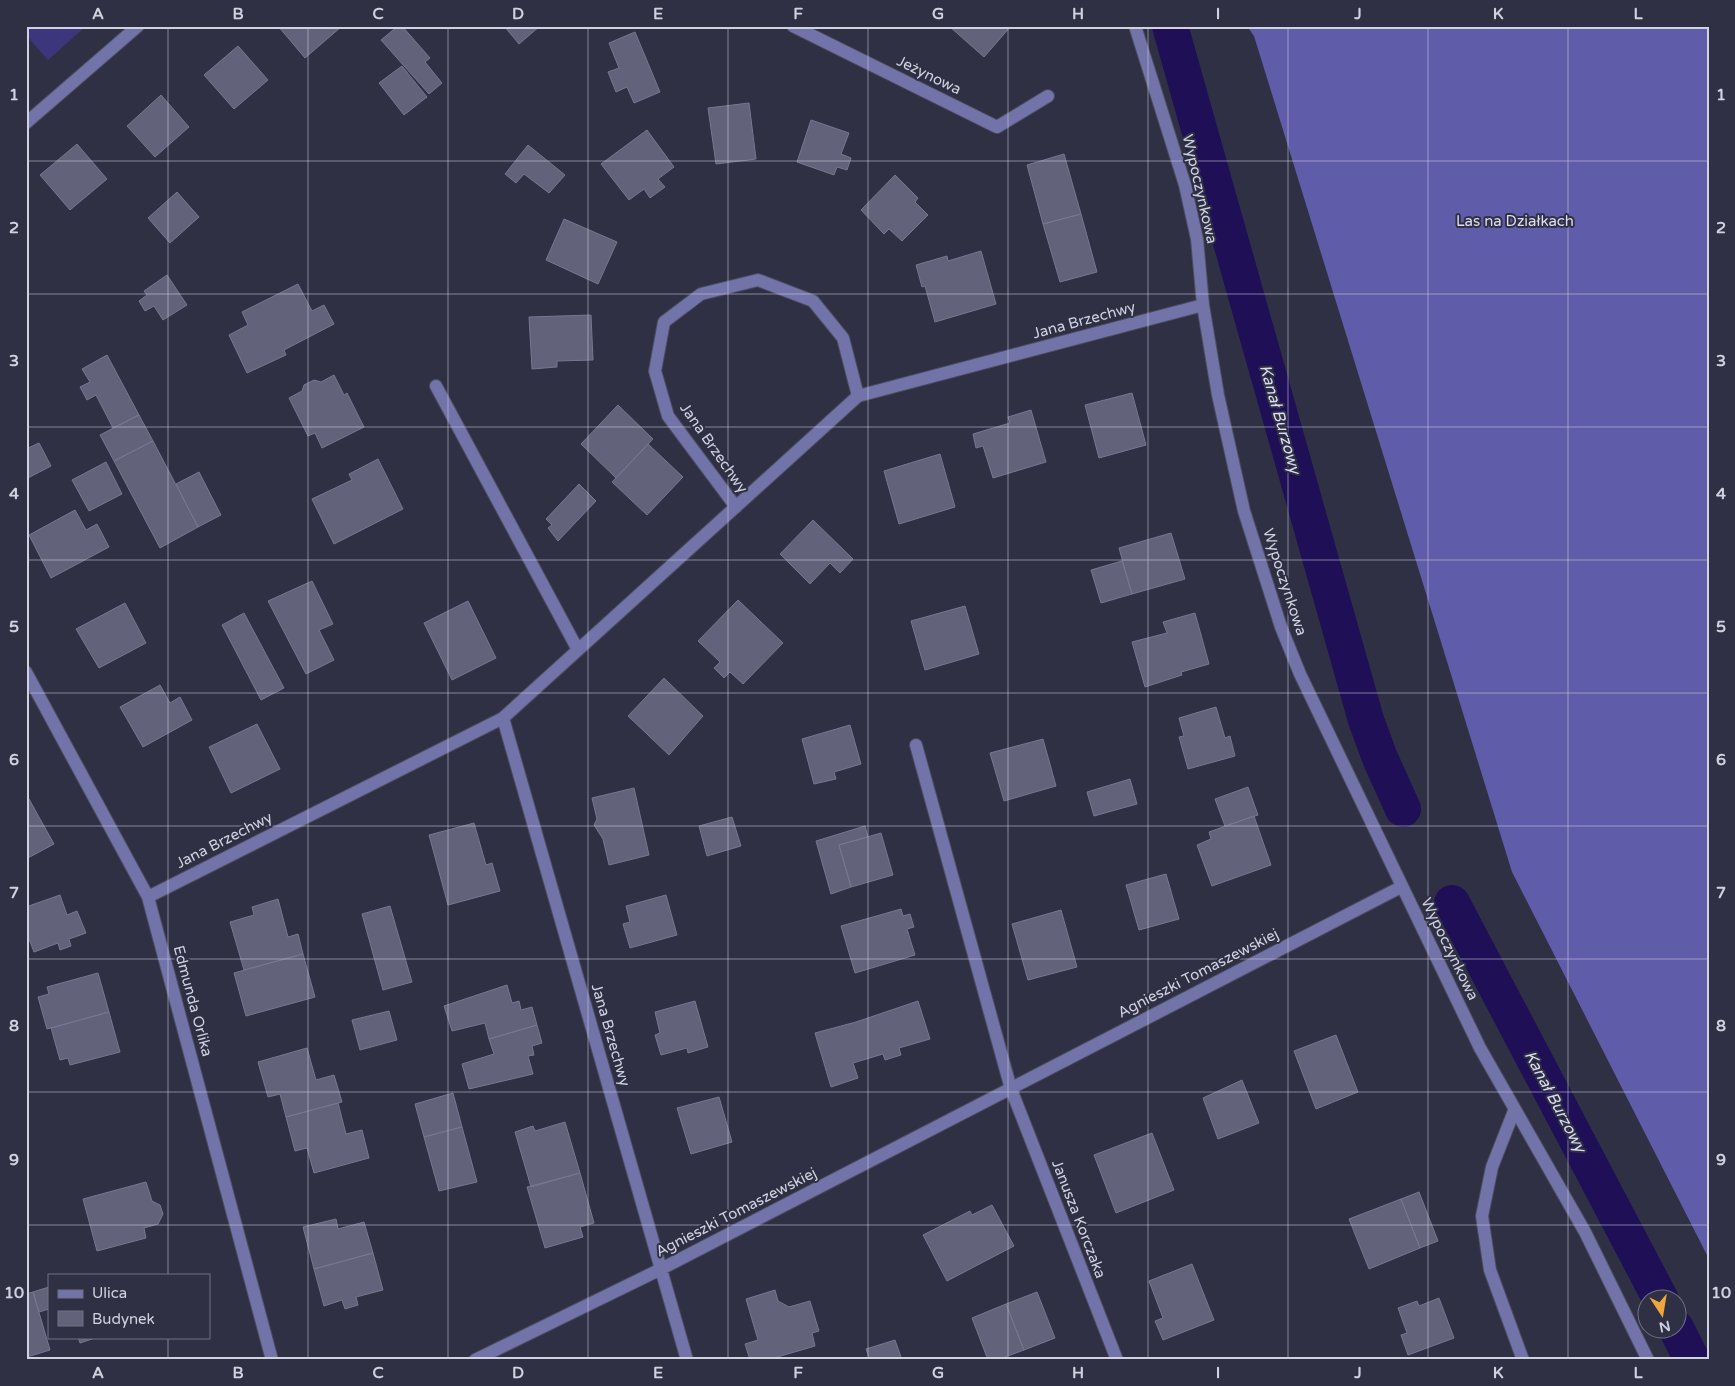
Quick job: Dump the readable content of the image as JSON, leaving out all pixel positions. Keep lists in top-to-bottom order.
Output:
{
  "streets": {
    "street": [
      "Jeżynowa",
      "Wypoczynkowa",
      "Jana Brzechwy",
      "Agnieszki Tomaszewskiej",
      "Edmunda Orlika",
      "Janusza Korczaka"
    ]
  },
  "crossings": [
    ["Wypoczynkowa", "Jana Brzechwy"],
    ["Wypoczynkowa", "Agnieszki Tomaszewskiej"],
    ["Jana Brzechwy", "Agnieszki Tomaszewskiej"],
    ["Jana Brzechwy", "Edmunda Orlika"],
    ["Agnieszki Tomaszewskiej", "Janusza Korczaka"]
  ],
  "water": ["Kanał Burzowy"],
  "parks": ["Las na Działkach"],
  "legend": ["Ulica", "Budynek"],
  "north": "bottom",
  "grid": {
    "columns": [
      "A",
      "B",
      "C",
      "D",
      "E",
      "F",
      "G",
      "H",
      "I",
      "J",
      "K",
      "L"
    ],
    "rows": [
      "1",
      "2",
      "3",
      "4",
      "5",
      "6",
      "7",
      "8",
      "9",
      "10"
    ]
  }
}
